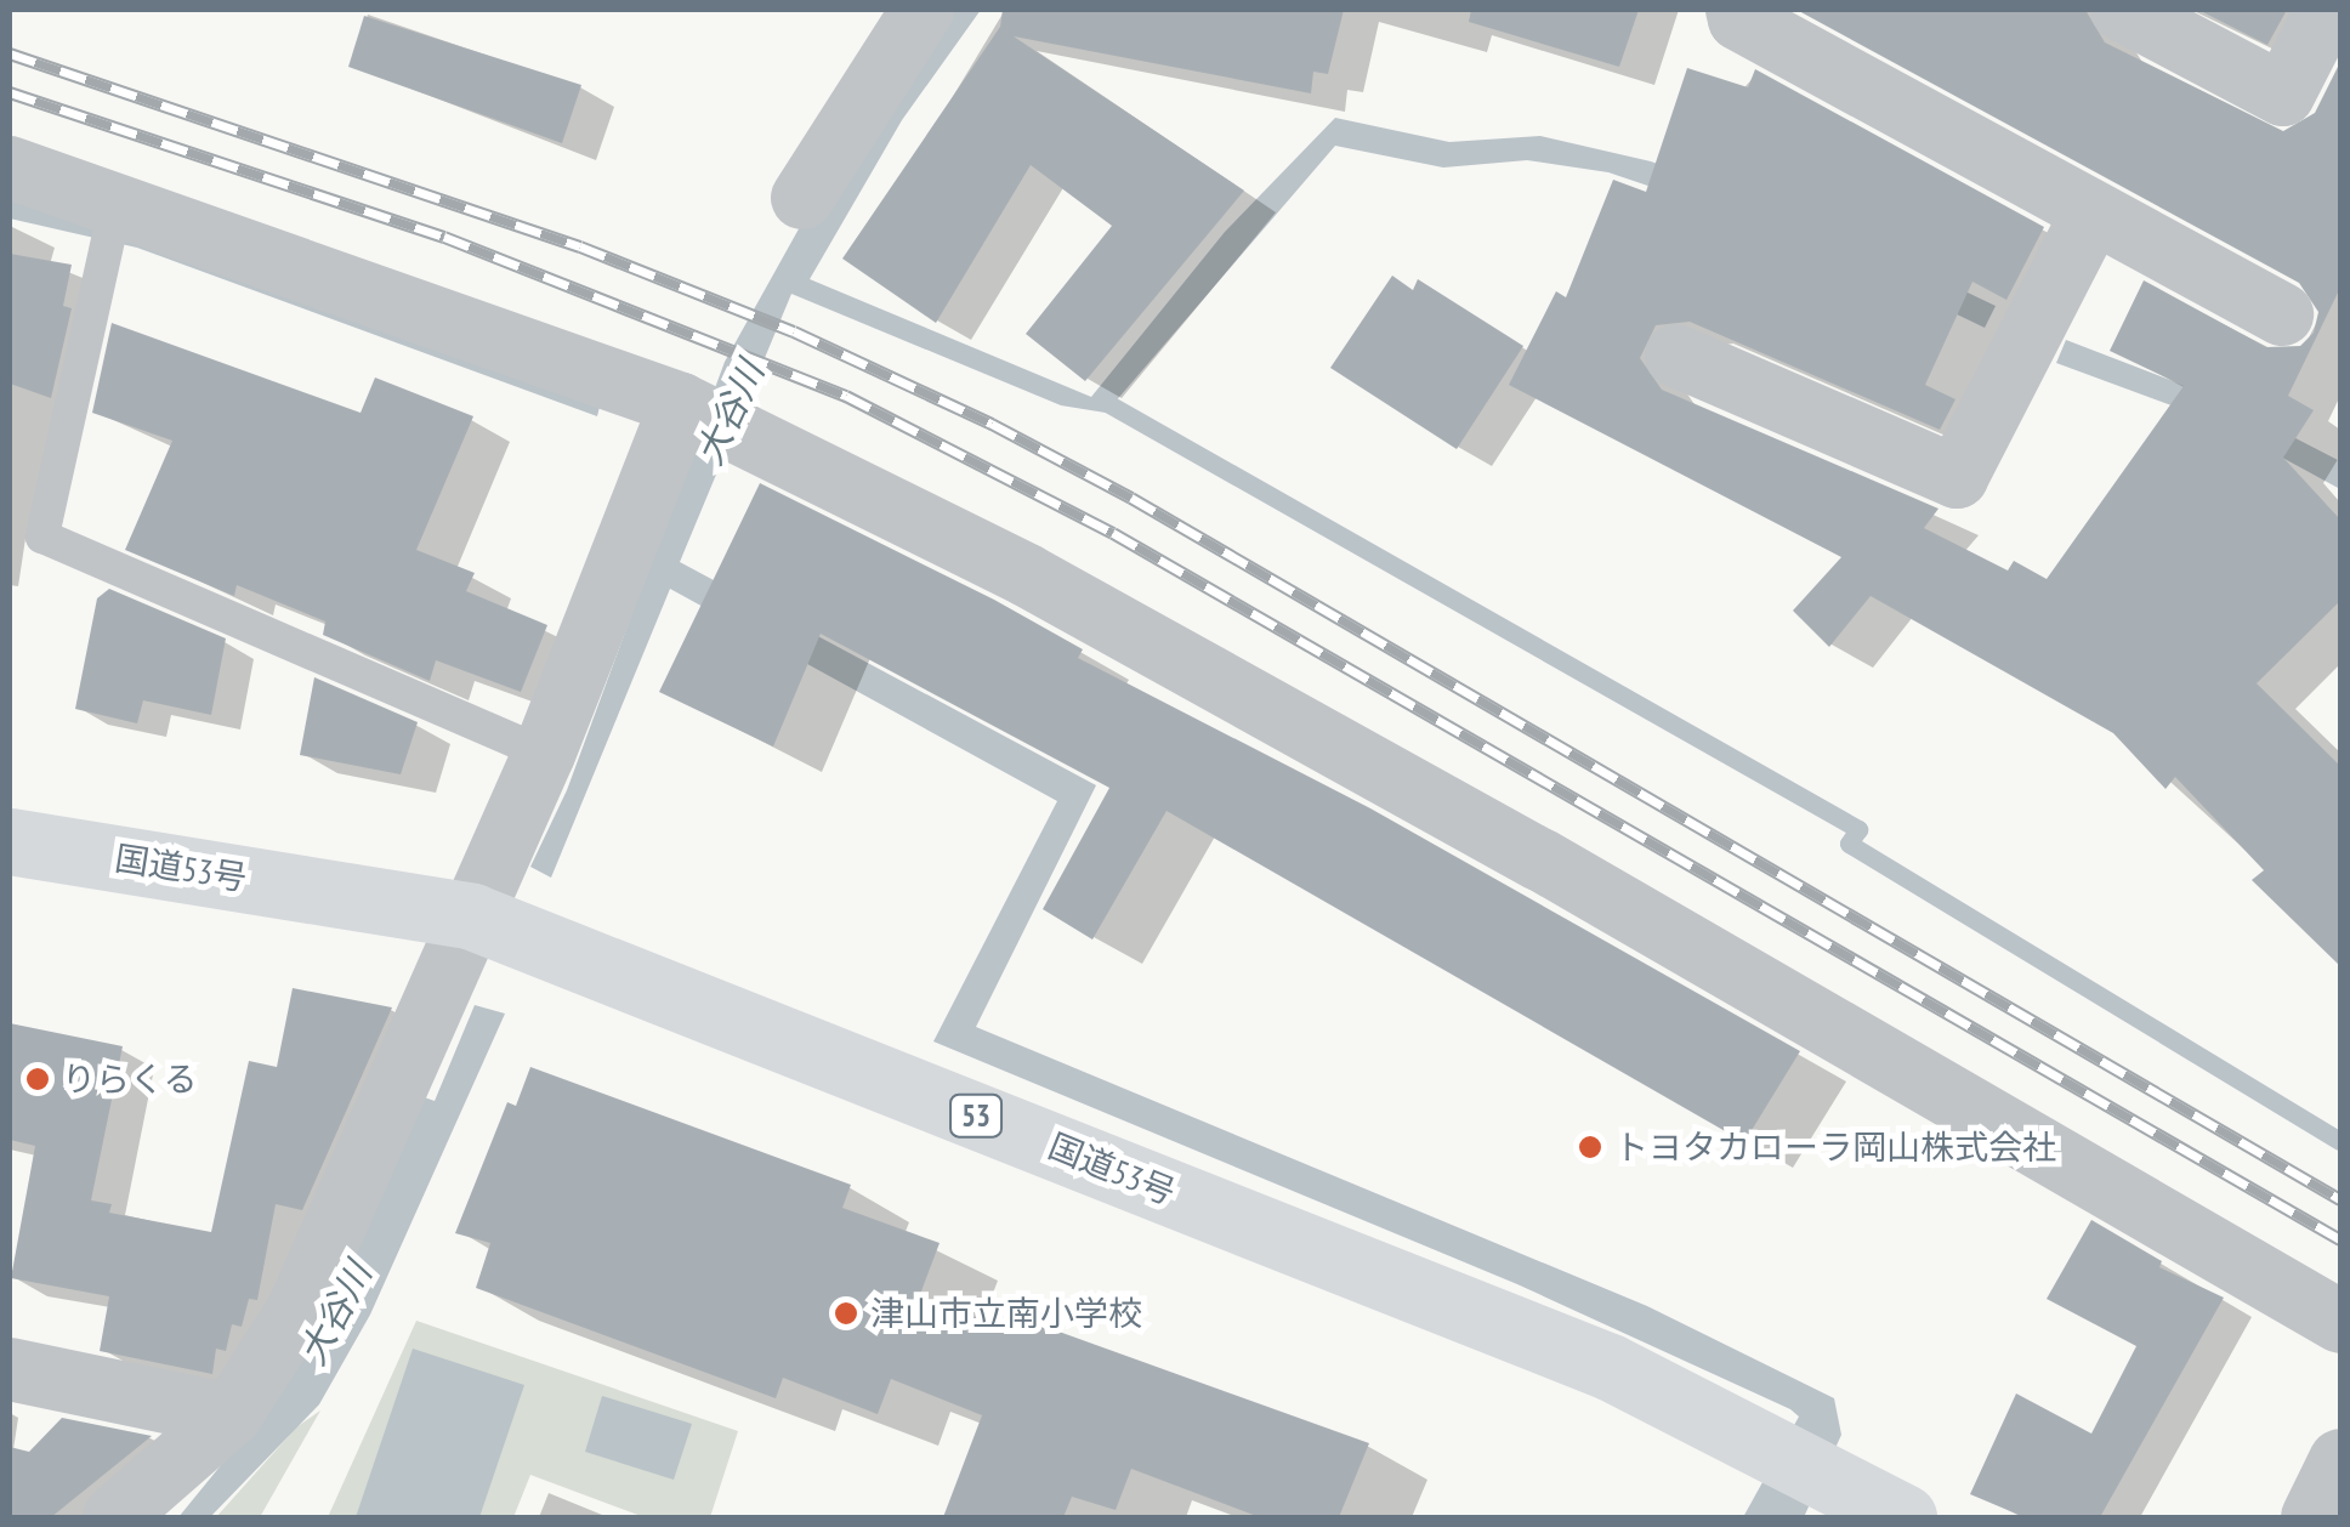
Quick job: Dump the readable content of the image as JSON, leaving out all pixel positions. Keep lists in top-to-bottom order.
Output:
{
  "streets": {
    "highway": ["国道53号", "53"]
  },
  "water": ["大谷川"],
  "places": ["りらくる", "トヨタカローラ岡山株式会社", "津山市立南小学校"]
}
